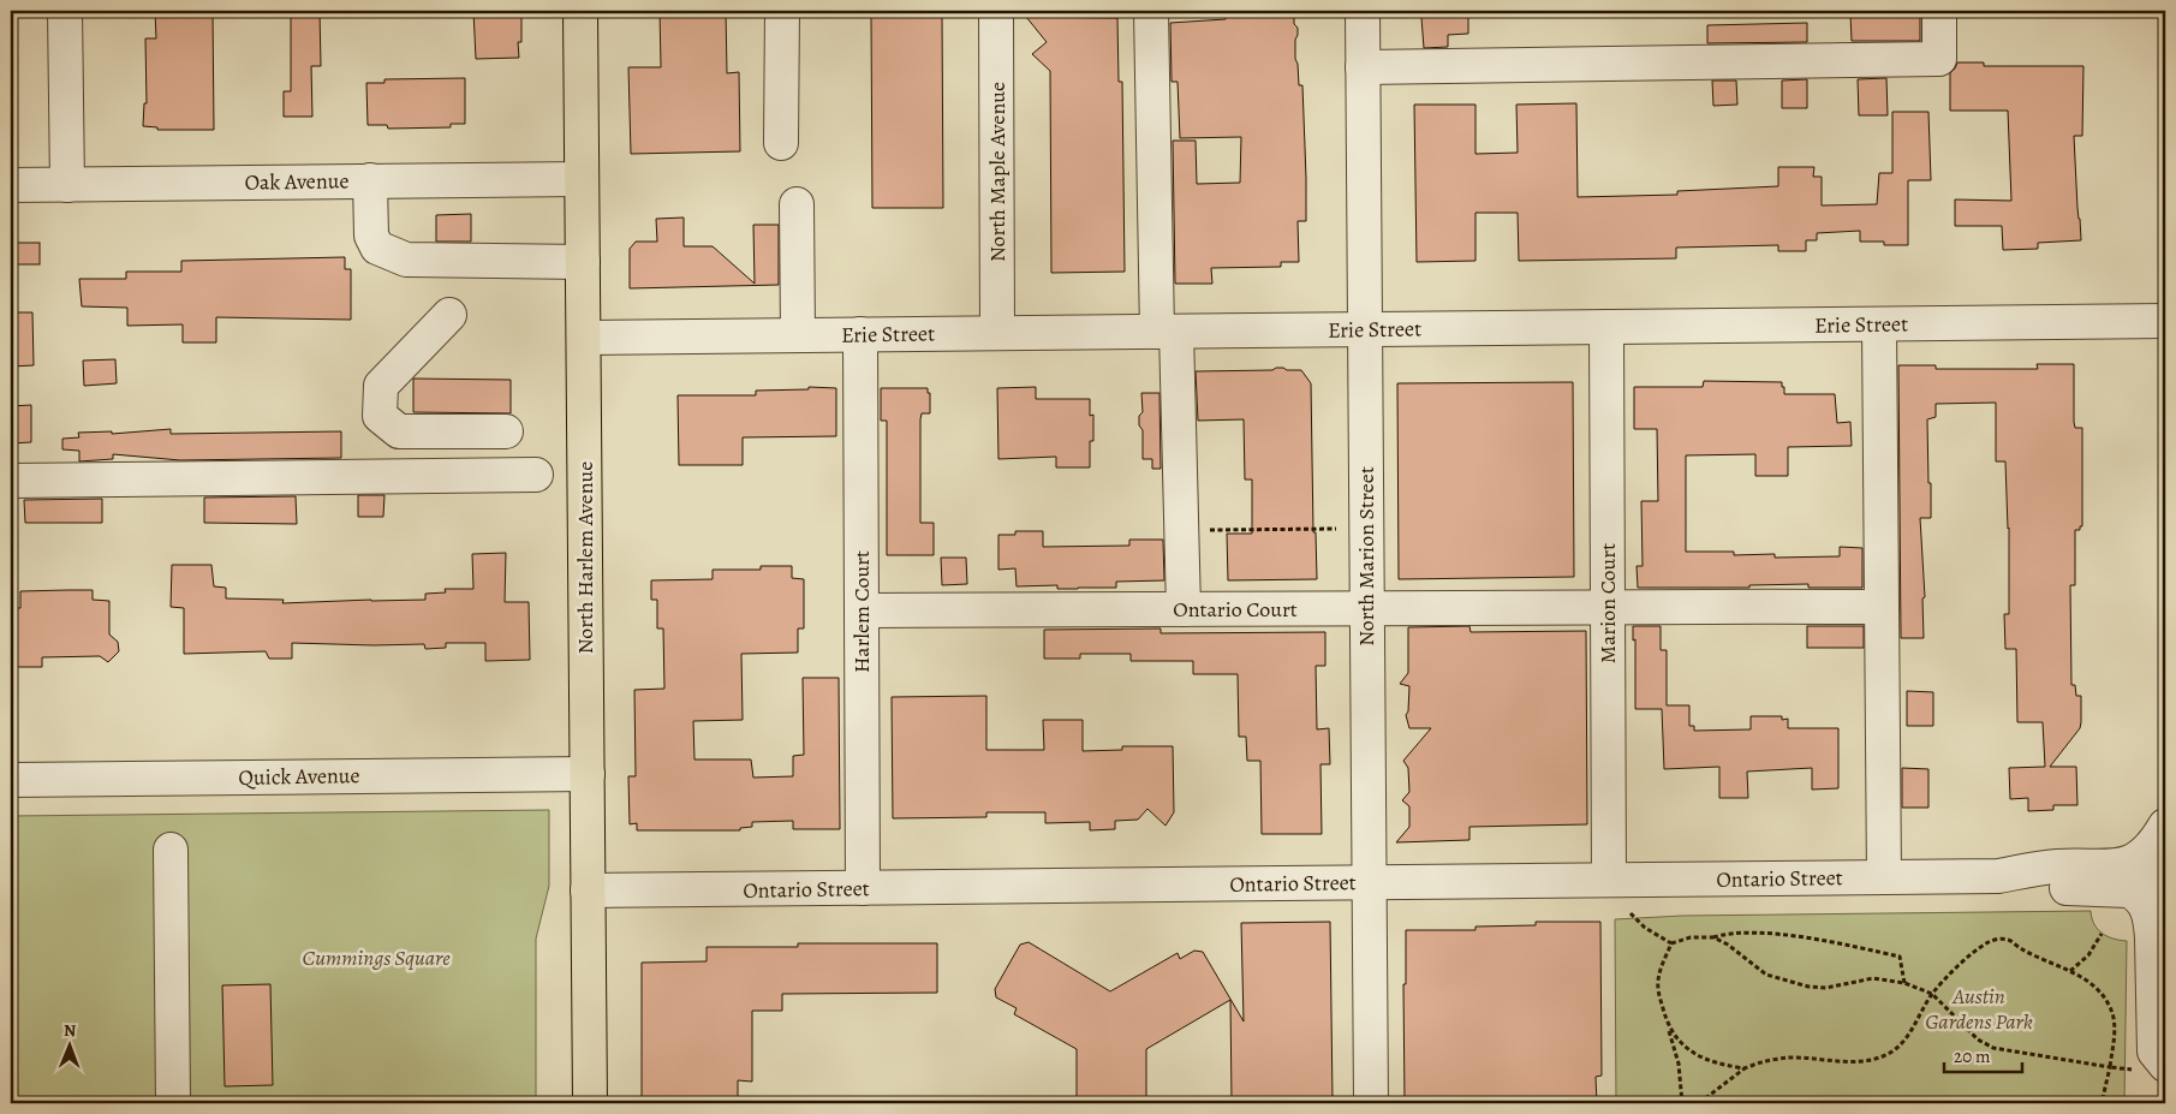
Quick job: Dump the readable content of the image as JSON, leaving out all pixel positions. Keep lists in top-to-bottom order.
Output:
{
  "streets": {
    "main road": ["North Harlem Avenue"],
    "street": [
      "North Maple Avenue",
      "Oak Avenue",
      "Erie Street",
      "North Marion Street",
      "Marion Court",
      "Ontario Court",
      "Harlem Court",
      "Quick Avenue",
      "Ontario Street"
    ]
  },
  "crossings": [
    ["North Maple Avenue", "Erie Street"],
    ["Oak Avenue", "North Harlem Avenue"],
    ["Erie Street", "North Marion Street"],
    ["Erie Street", "North Harlem Avenue"],
    ["Erie Street", "Marion Court"],
    ["Erie Street", "Harlem Court"],
    ["North Marion Street", "Ontario Court"],
    ["North Marion Street", "Ontario Street"],
    ["North Harlem Avenue", "Quick Avenue"],
    ["North Harlem Avenue", "Ontario Street"],
    ["Marion Court", "Ontario Court"],
    ["Marion Court", "Ontario Street"],
    ["Ontario Court", "Harlem Court"],
    ["Harlem Court", "Ontario Street"]
  ],
  "parks": ["Cummings Square", "Austin Gardens Park"],
  "scale_bar": "20 m",
  "north": "top"
}
